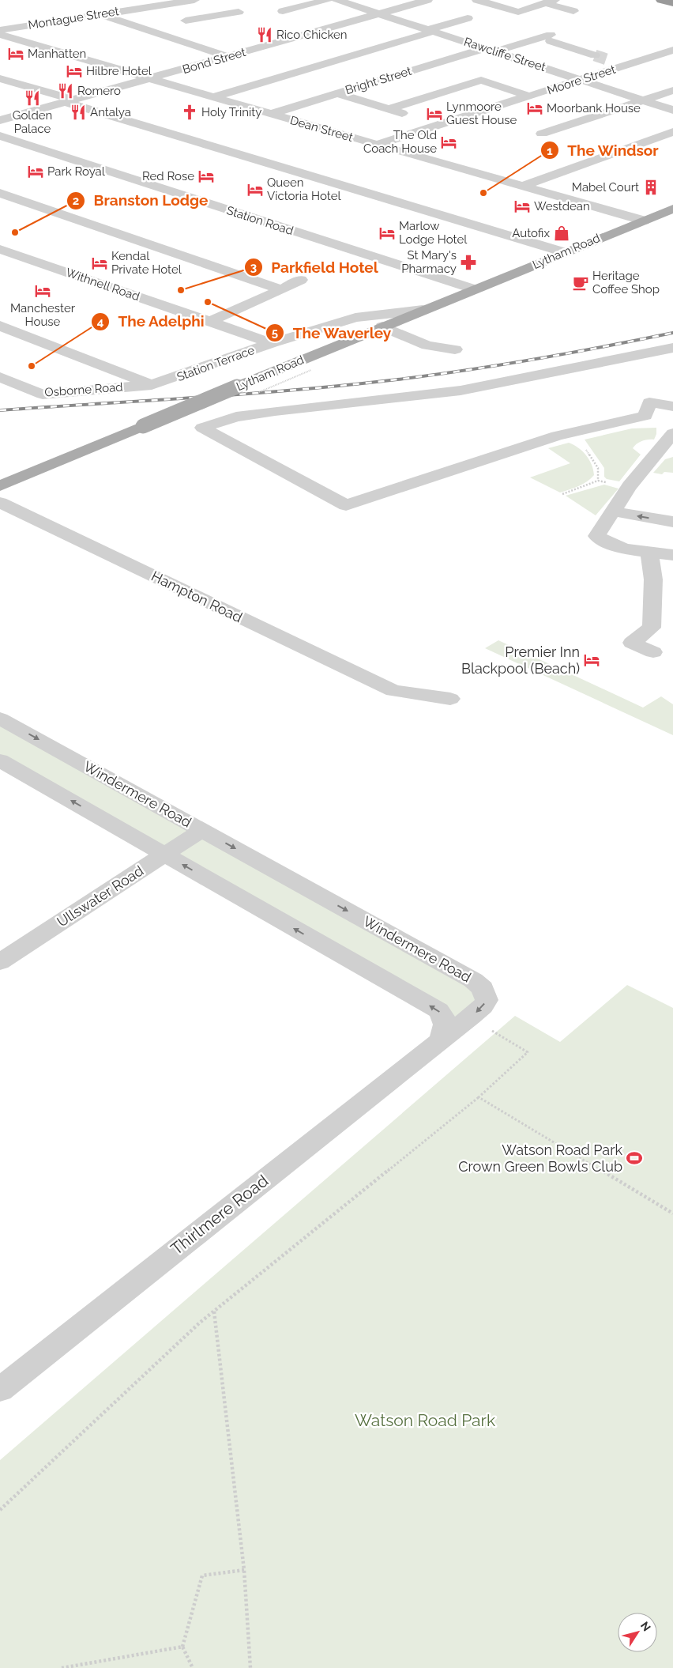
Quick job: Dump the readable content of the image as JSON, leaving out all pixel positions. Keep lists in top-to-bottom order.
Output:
{
  "streets": {
    "main road": ["Lytham Road"],
    "street": [
      "Montague Street",
      "Rawcliffe Street",
      "Bond Street",
      "Moore Street",
      "Bright Street",
      "Dean Street",
      "Station Road",
      "Withnell Road",
      "Station Terrace",
      "Osborne Road",
      "Hampton Road",
      "Windermere Road",
      "Ullswater Road",
      "Thirlmere Road"
    ]
  },
  "crossings": [
    ["Rawcliffe Street", "Bond Street"],
    ["Rawcliffe Street", "Moore Street"],
    ["Rawcliffe Street", "Bright Street"],
    ["Bond Street", "Dean Street"],
    ["Moore Street", "Dean Street"],
    ["Bright Street", "Dean Street"],
    ["Dean Street", "Lytham Road"],
    ["Station Road", "Lytham Road"],
    ["Lytham Road", "Station Terrace"],
    ["Withnell Road", "Station Terrace"],
    ["Station Terrace", "Osborne Road"],
    ["Windermere Road", "Ullswater Road"],
    ["Windermere Road", "Thirlmere Road"]
  ],
  "parks": ["Watson Road Park"],
  "places": {
    "restaurant": [
      "Rico Chicken",
      "Romero",
      "Golden Palace",
      "Antalya"
    ],
    "hotel": [
      "Manhatten",
      "Hilbre Hotel",
      "Moorbank House",
      "Lynmoore Guest House",
      "The Old Coach House",
      "Park Royal",
      "Red Rose",
      "Queen Victoria Hotel",
      "Westdean",
      "Marlow Lodge Hotel",
      "Kendal Private Hotel",
      "Manchester House",
      "Premier Inn Blackpool (Beach)"
    ],
    "church": ["Holy Trinity"],
    "building": ["Mabel Court"],
    "other": [
      "The Windsor",
      "Branston Lodge",
      "Parkfield Hotel",
      "The Waverley",
      "The Adelphi"
    ],
    "shop": ["Autofix"],
    "pharmacy": ["St Mary's Pharmacy"],
    "cafe": ["Heritage Coffee Shop"],
    "sports": ["Watson Road Park Crown Green Bowls Club"]
  },
  "north": "top right"
}
